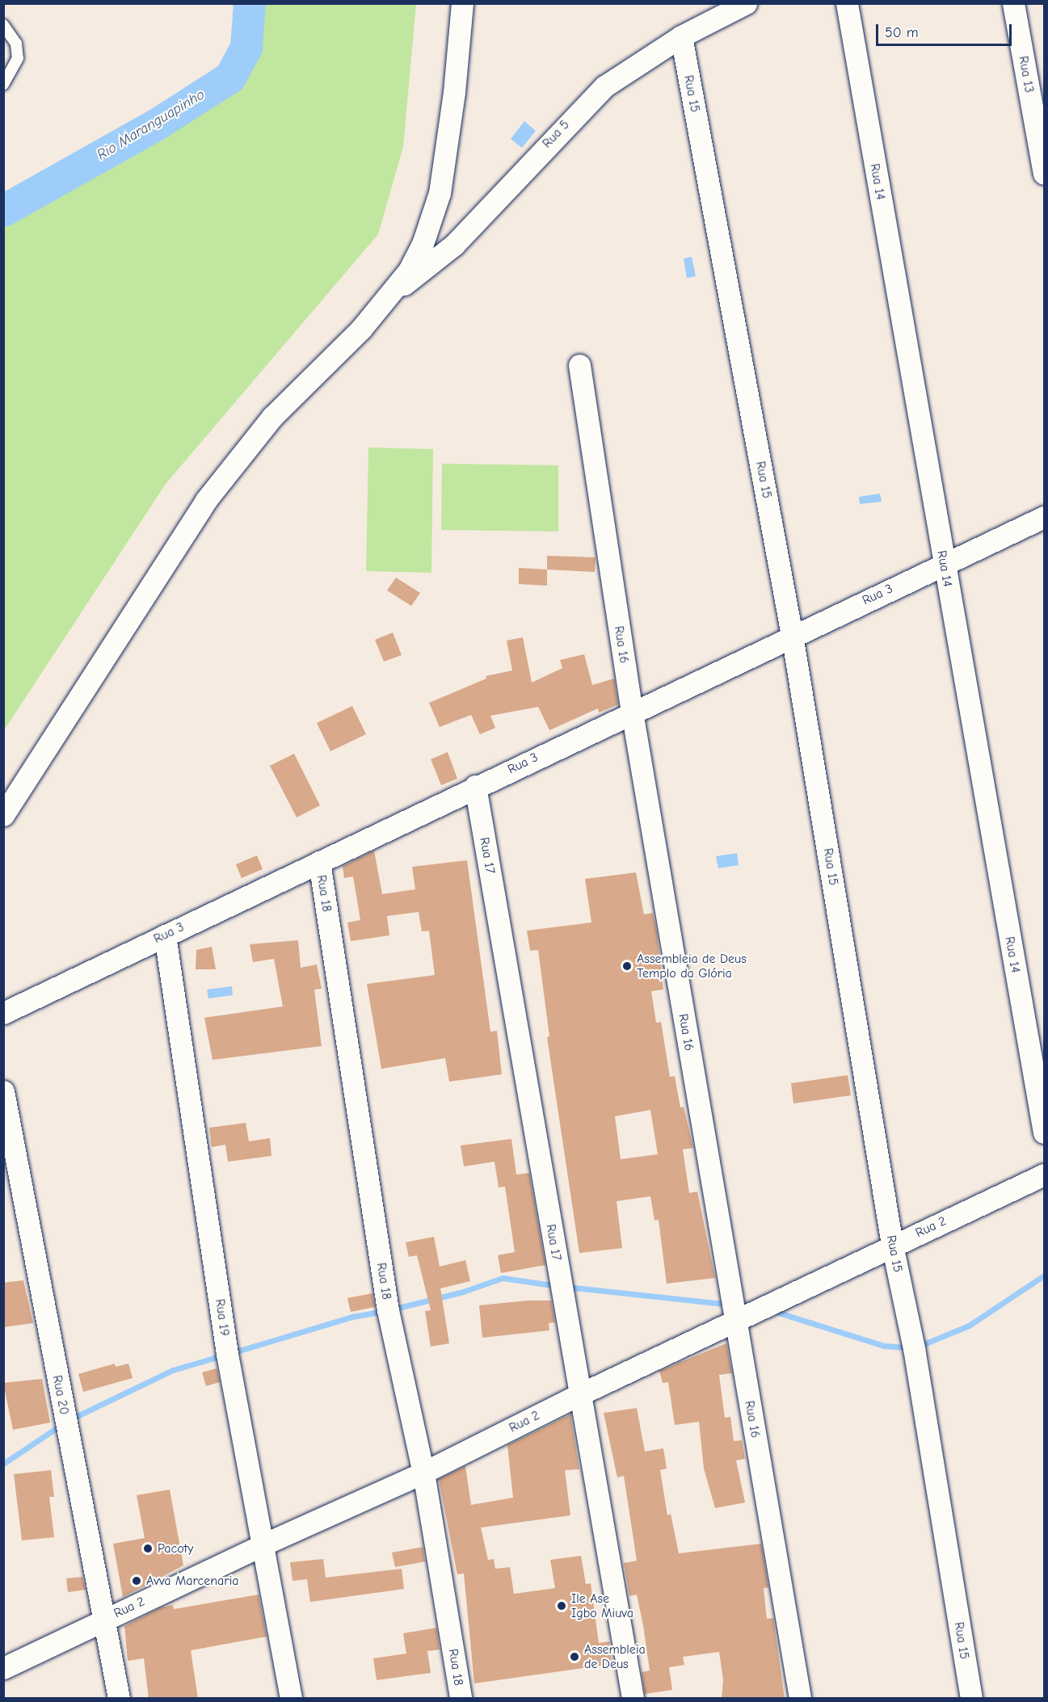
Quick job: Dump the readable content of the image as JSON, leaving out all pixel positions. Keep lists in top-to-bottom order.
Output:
{
  "streets": {
    "street": [
      "Rua 13",
      "Rua 15",
      "Rua 5",
      "Rua 14",
      "Rua 3",
      "Rua 16",
      "Rua 17",
      "Rua 18",
      "Rua 2",
      "Rua 19",
      "Rua 20"
    ]
  },
  "crossings": [
    ["Rua 15", "Rua 5"],
    ["Rua 15", "Rua 3"],
    ["Rua 15", "Rua 2"],
    ["Rua 14", "Rua 3"],
    ["Rua 3", "Rua 16"],
    ["Rua 3", "Rua 17"],
    ["Rua 3", "Rua 18"],
    ["Rua 3", "Rua 19"],
    ["Rua 16", "Rua 2"],
    ["Rua 17", "Rua 2"],
    ["Rua 18", "Rua 2"],
    ["Rua 2", "Rua 19"],
    ["Rua 2", "Rua 20"]
  ],
  "water": ["Rio Maranguapinho"],
  "places": [
    "Assembleia de Deus Templo da Glória",
    "Pacoty",
    "Avva Marcenaria",
    "Ile Ase Igbo Miuva",
    "Assembleia de Deus"
  ],
  "scale_bar": "50 m"
}
